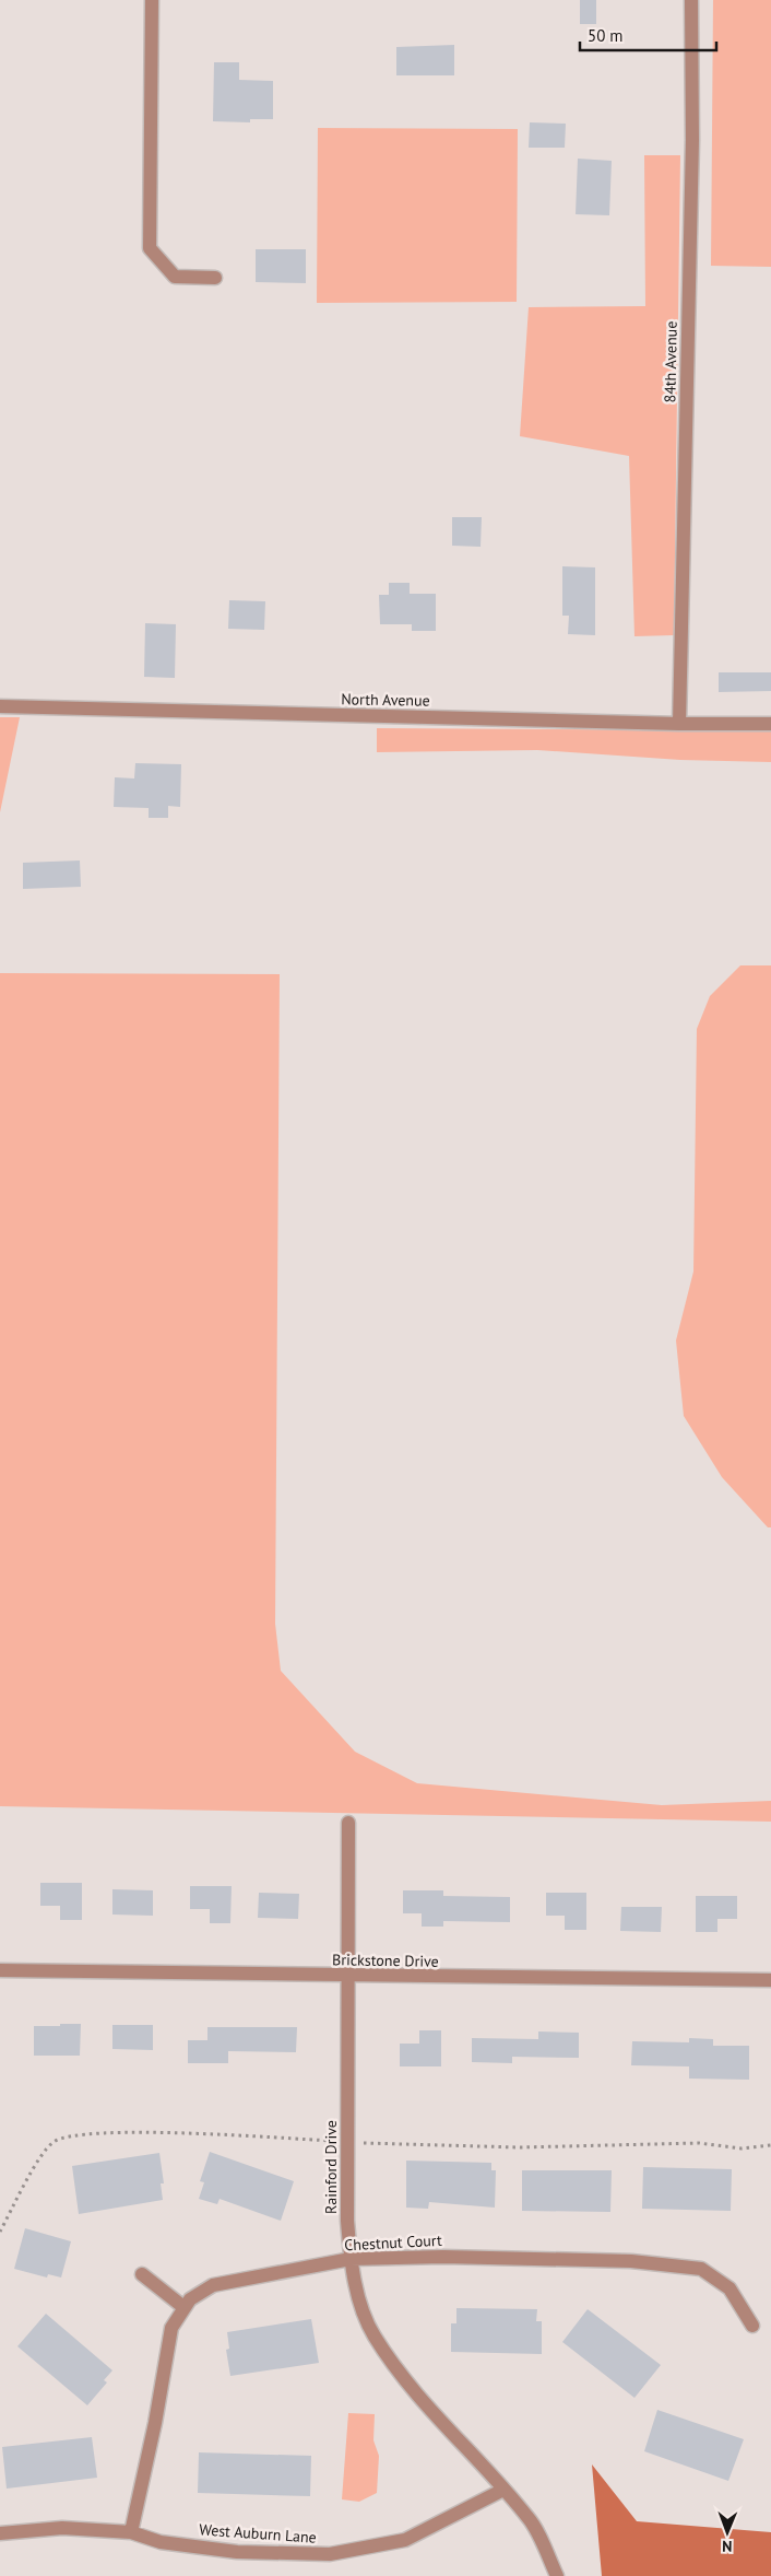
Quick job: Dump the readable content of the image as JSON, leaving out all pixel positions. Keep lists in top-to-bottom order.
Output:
{
  "streets": {
    "street": [
      "84th Avenue",
      "North Avenue",
      "Brickstone Drive",
      "Rainford Drive",
      "Chestnut Court",
      "West Auburn Lane"
    ]
  },
  "crossings": [
    ["84th Avenue", "North Avenue"],
    ["Brickstone Drive", "Rainford Drive"],
    ["Rainford Drive", "Chestnut Court"],
    ["Rainford Drive", "West Auburn Lane"],
    ["Chestnut Court", "West Auburn Lane"]
  ],
  "scale_bar": "50 m",
  "north": "bottom"
}
